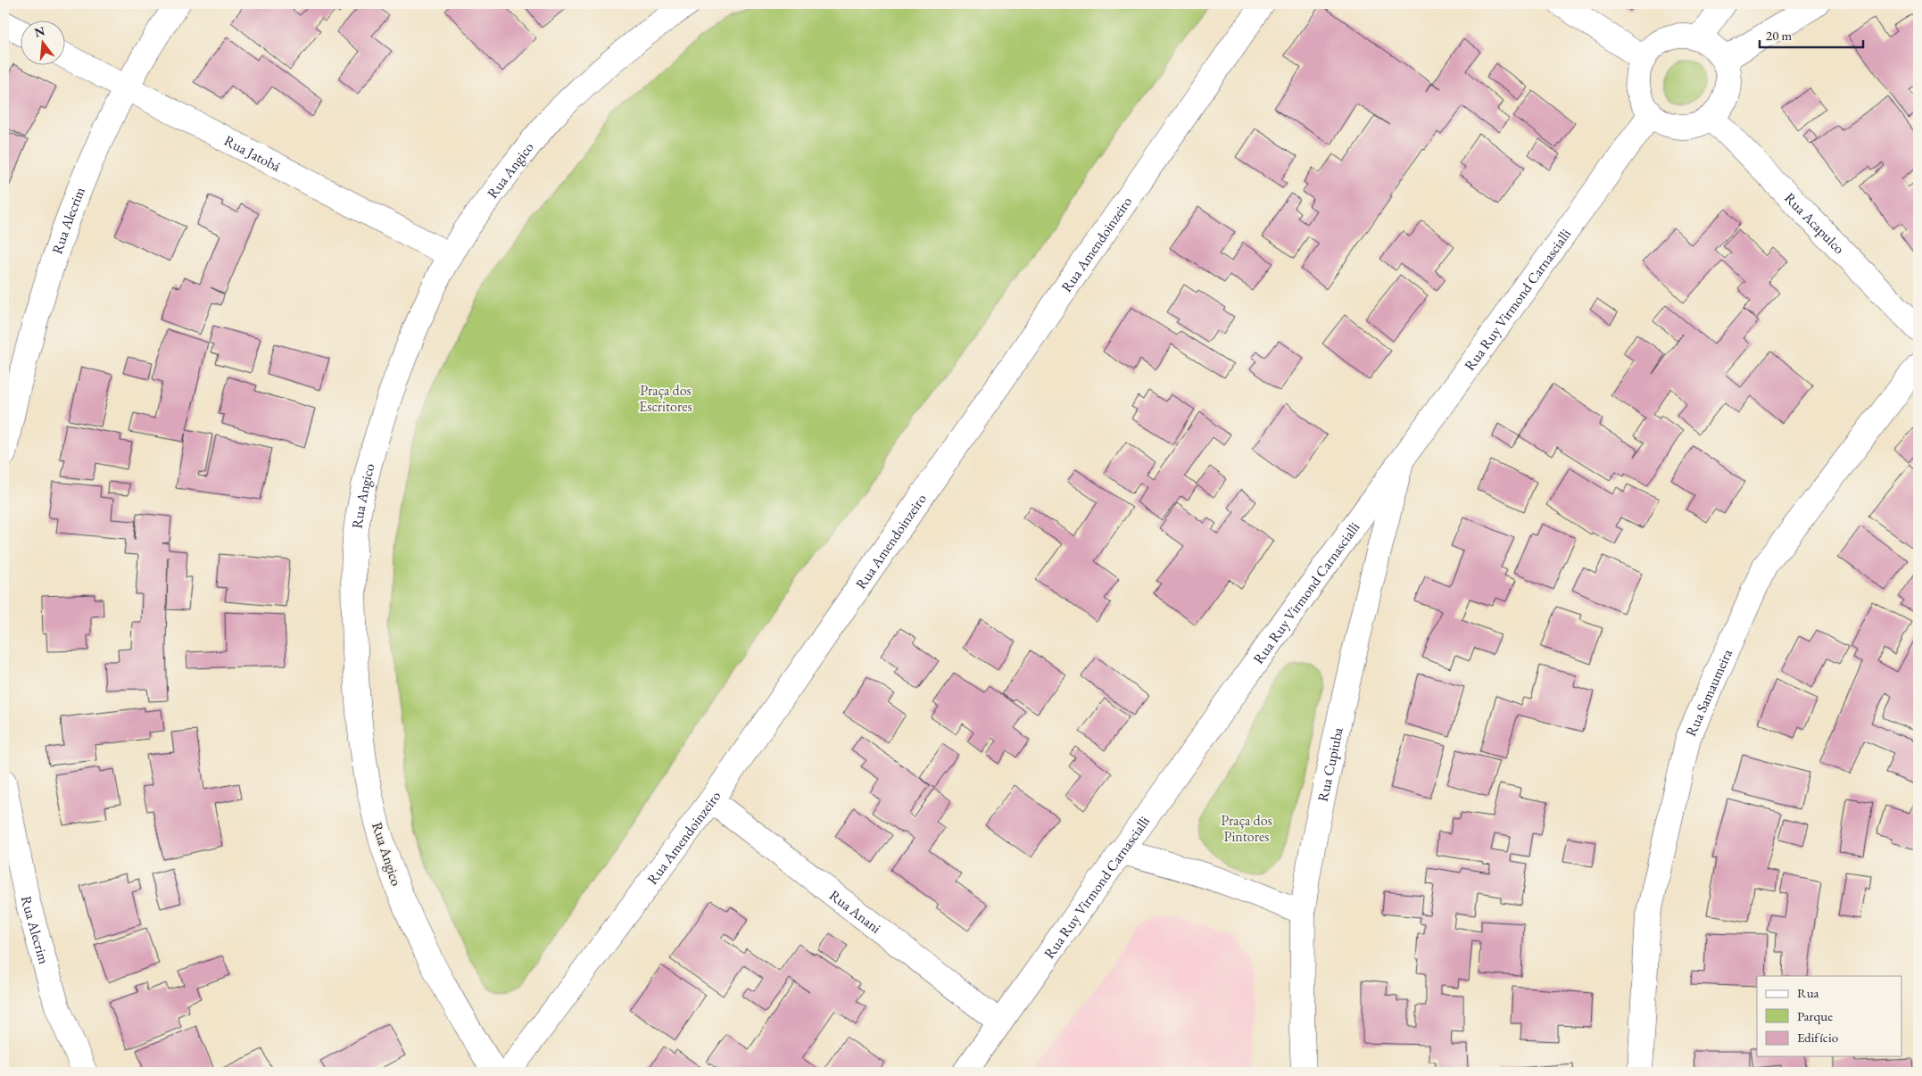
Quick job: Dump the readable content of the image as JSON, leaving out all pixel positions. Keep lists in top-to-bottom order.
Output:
{
  "streets": {
    "street": [
      "Rua Jatobá",
      "Rua Angico",
      "Rua Alecrim",
      "Rua Acapulco",
      "Rua Amendoinzeiro",
      "Rua Ruy Virmond Carnascialli",
      "Rua Samaumeira",
      "Rua Cupiuba",
      "Rua Anani"
    ]
  },
  "crossings": [
    ["Rua Jatobá", "Rua Angico"],
    ["Rua Jatobá", "Rua Alecrim"],
    ["Rua Acapulco", "Rua Ruy Virmond Carnascialli"],
    ["Rua Amendoinzeiro", "Rua Anani"],
    ["Rua Ruy Virmond Carnascialli", "Rua Cupiuba"],
    ["Rua Ruy Virmond Carnascialli", "Rua Anani"]
  ],
  "parks": ["Praça dos Escritores", "Praça dos Pintores"],
  "legend": ["Rua", "Parque", "Edifício"],
  "scale_bar": "20 m",
  "north": "top"
}
